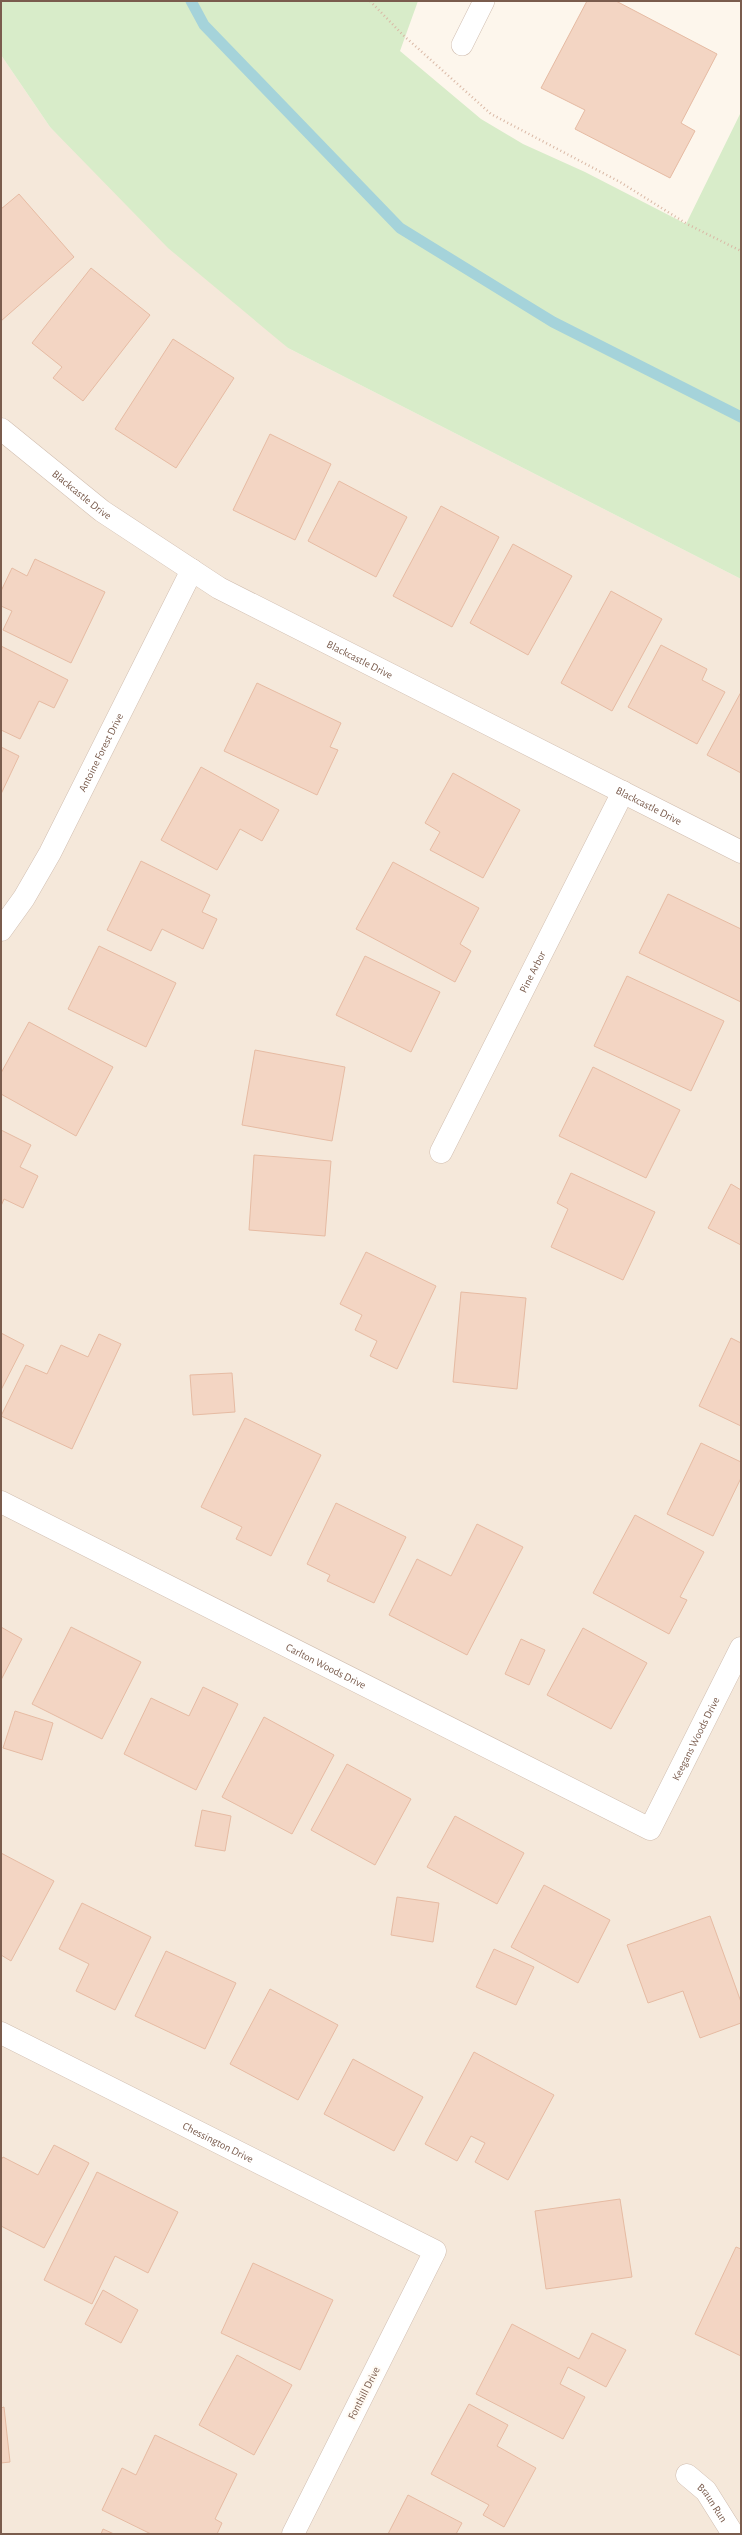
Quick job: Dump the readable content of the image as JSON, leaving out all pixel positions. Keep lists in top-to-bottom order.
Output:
{
  "streets": {
    "street": [
      "Blackcastle Drive",
      "Antoine Forest Drive",
      "Pine Arbor",
      "Carlton Woods Drive",
      "Keegans Woods Drive",
      "Chessington Drive",
      "Fonthill Drive",
      "Braun Run"
    ]
  },
  "crossings": [
    ["Blackcastle Drive", "Antoine Forest Drive"],
    ["Blackcastle Drive", "Pine Arbor"],
    ["Carlton Woods Drive", "Keegans Woods Drive"],
    ["Chessington Drive", "Fonthill Drive"]
  ]
}
